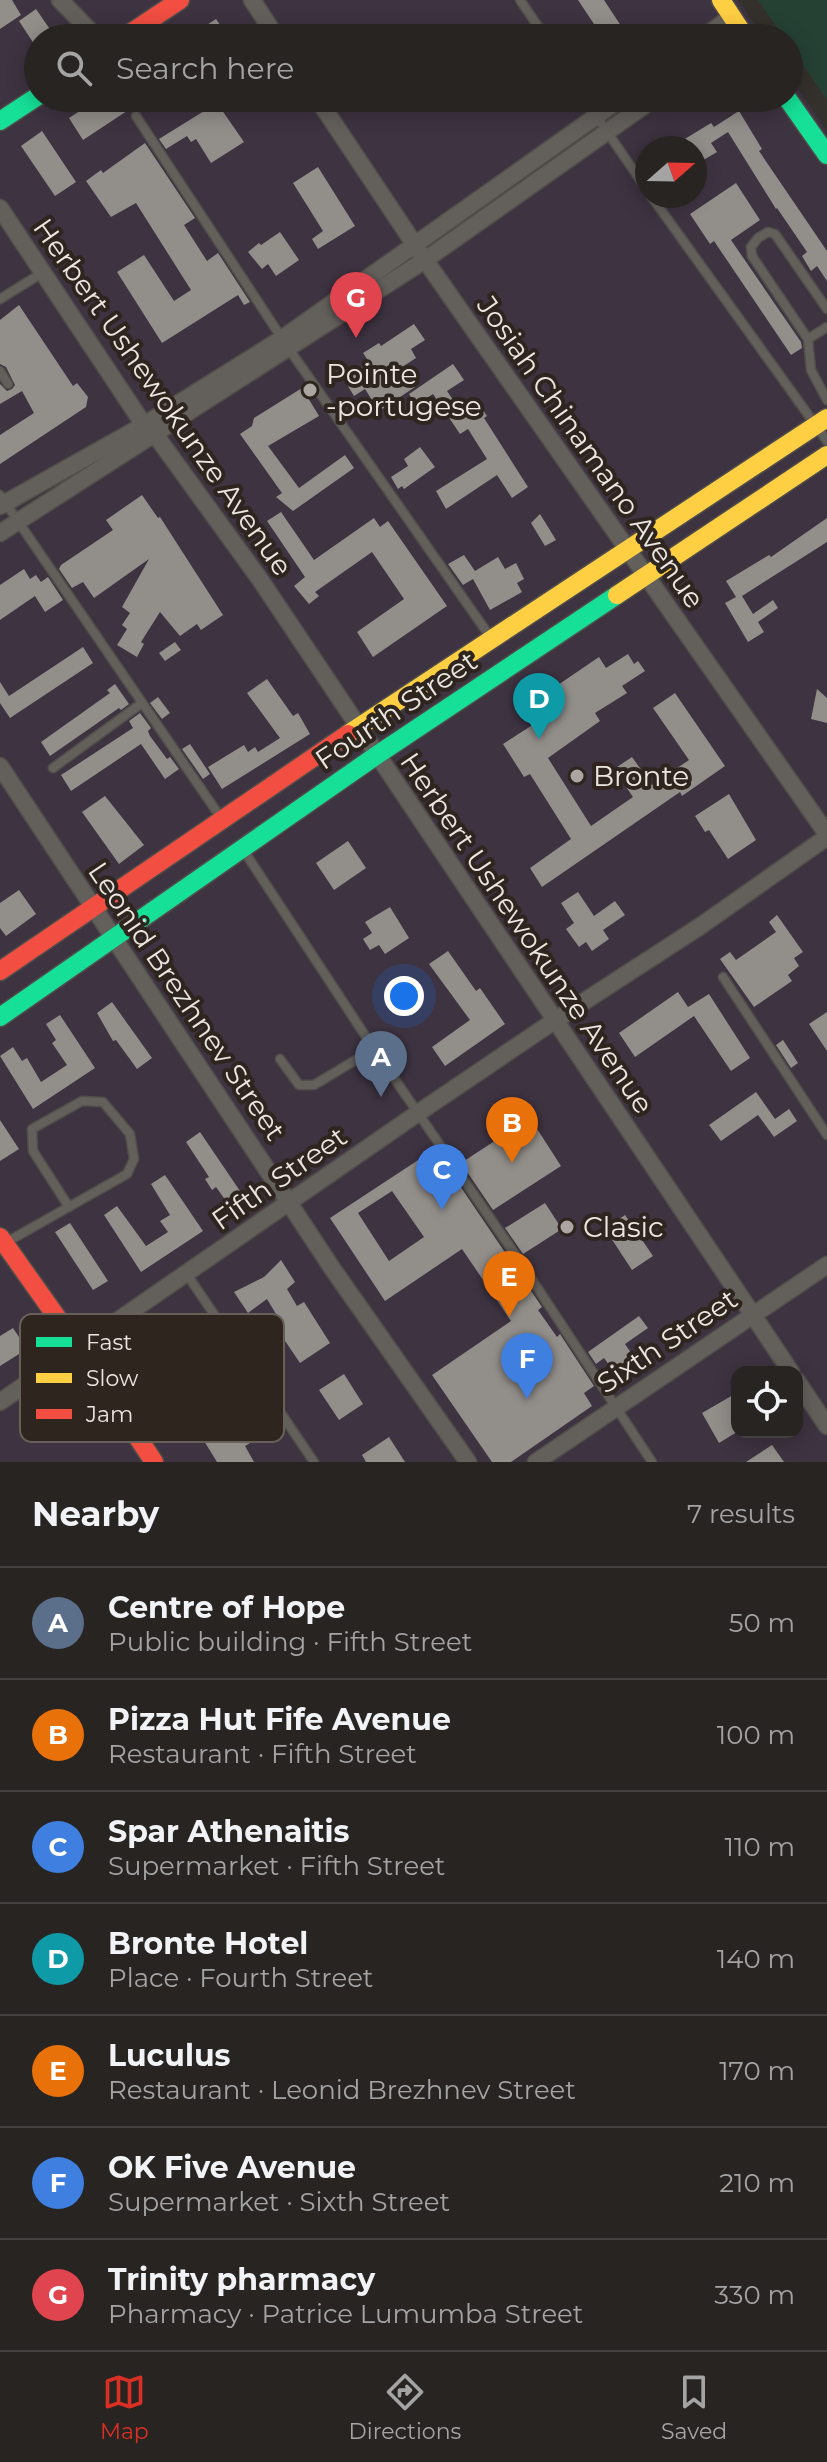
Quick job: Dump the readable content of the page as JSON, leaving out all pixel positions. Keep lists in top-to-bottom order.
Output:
{
  "streets": {
    "main road": ["Fourth Street"],
    "street": [
      "Herbert Ushewokunze Avenue",
      "Josiah Chinamano Avenue",
      "Leonid Brezhnev Street",
      "Fifth Street",
      "Sixth Street"
    ]
  },
  "crossings": [
    ["Herbert Ushewokunze Avenue", "Fourth Street"],
    ["Herbert Ushewokunze Avenue", "Fifth Street"],
    ["Herbert Ushewokunze Avenue", "Sixth Street"],
    ["Josiah Chinamano Avenue", "Fourth Street"],
    ["Josiah Chinamano Avenue", "Fifth Street"],
    ["Fourth Street", "Leonid Brezhnev Street"],
    ["Leonid Brezhnev Street", "Fifth Street"]
  ],
  "places": ["Pointe -portugese", "Bronte", "Clasic"],
  "legend": ["Fast", "Slow", "Jam"],
  "north": "right",
  "page": {
    "search": "Search here",
    "pins": [
      "G",
      "D",
      "A",
      "B",
      "C",
      "E",
      "F"
    ],
    "heading": ["Nearby", "7 results"],
    "list": [
      {
        "mark": "A",
        "name": "Centre of Hope",
        "note": "Public building · Fifth Street",
        "value": "50 m"
      },
      {
        "mark": "B",
        "name": "Pizza Hut Fife Avenue",
        "note": "Restaurant · Fifth Street",
        "value": "100 m"
      },
      {
        "mark": "C",
        "name": "Spar Athenaitis",
        "note": "Supermarket · Fifth Street",
        "value": "110 m"
      },
      {
        "mark": "D",
        "name": "Bronte Hotel",
        "note": "Place · Fourth Street",
        "value": "140 m"
      },
      {
        "mark": "E",
        "name": "Luculus",
        "note": "Restaurant · Leonid Brezhnev Street",
        "value": "170 m"
      },
      {
        "mark": "F",
        "name": "OK Five Avenue",
        "note": "Supermarket · Sixth Street",
        "value": "210 m"
      },
      {
        "mark": "G",
        "name": "Trinity pharmacy",
        "note": "Pharmacy · Patrice Lumumba Street",
        "value": "330 m"
      }
    ],
    "nav": ["Map", "Directions", "Saved"]
  }
}
